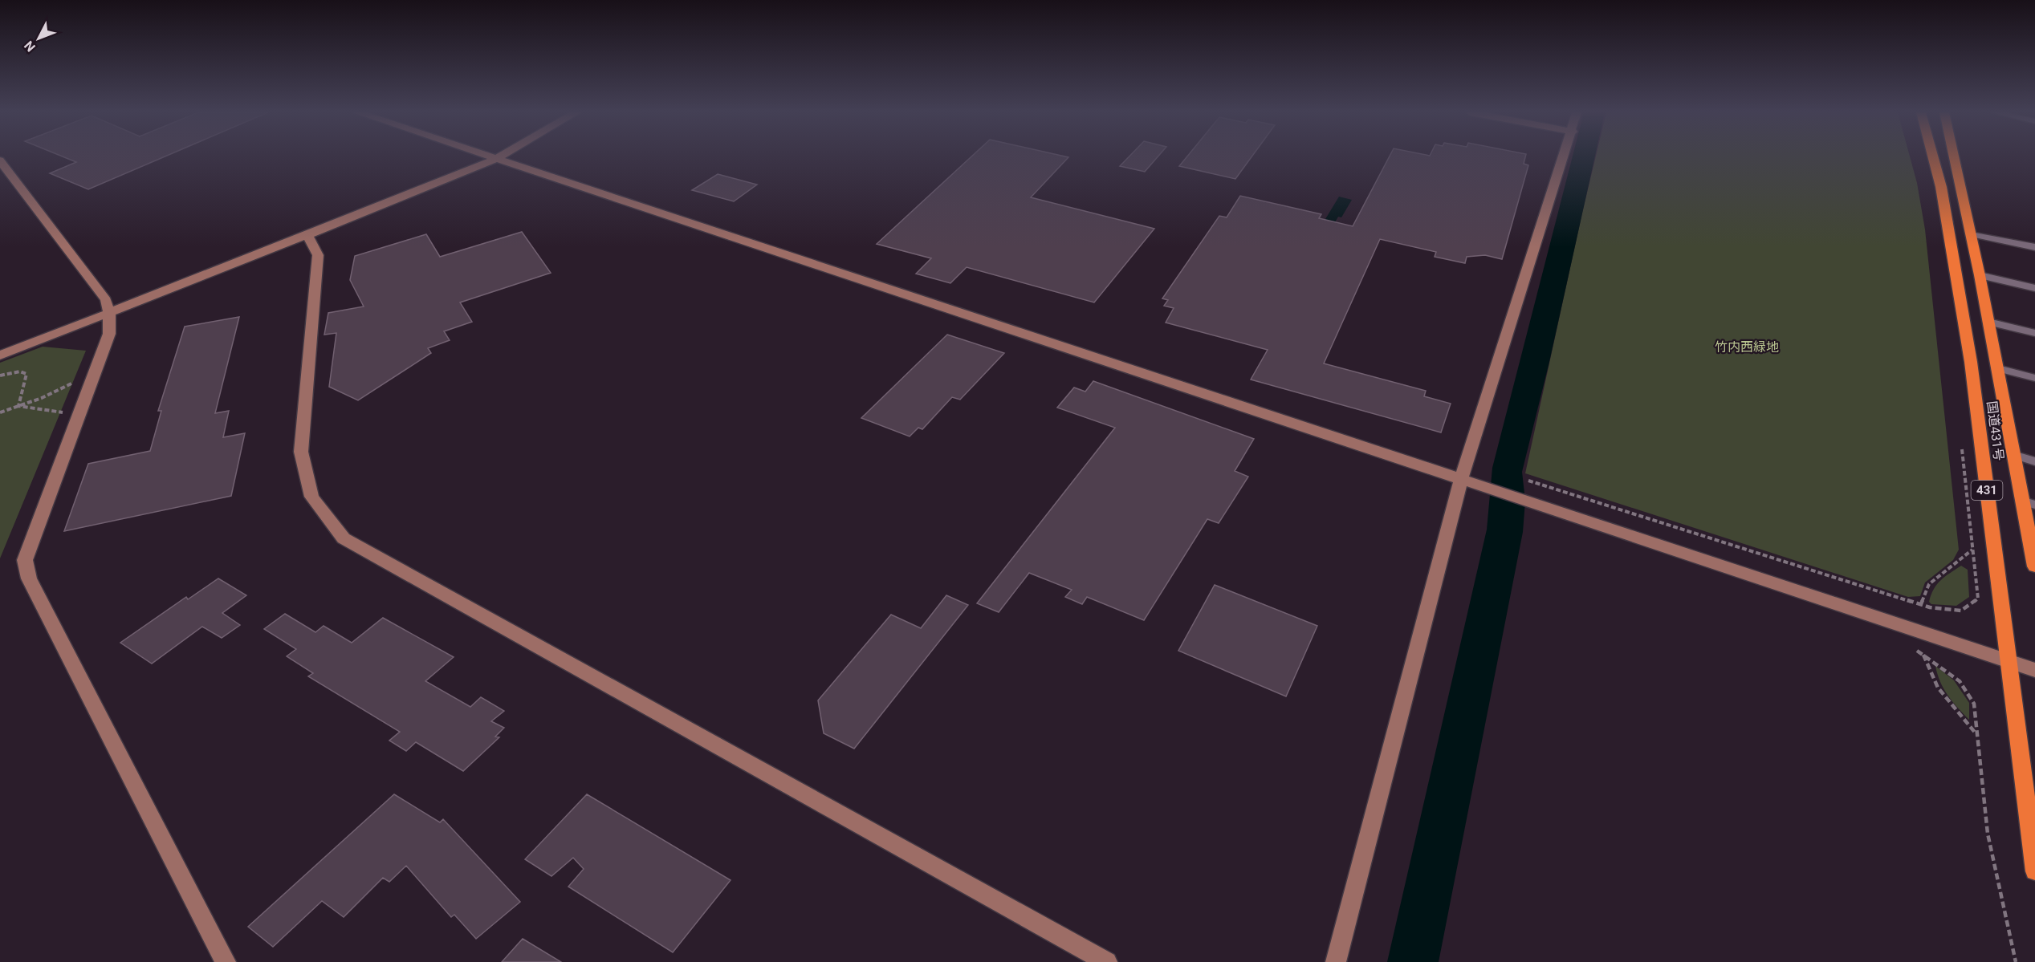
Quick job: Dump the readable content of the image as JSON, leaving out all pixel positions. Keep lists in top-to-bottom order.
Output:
{
  "streets": {
    "highway": ["国道431号", "431"]
  },
  "parks": ["竹内西緑地"],
  "north": "bottom left"
}
